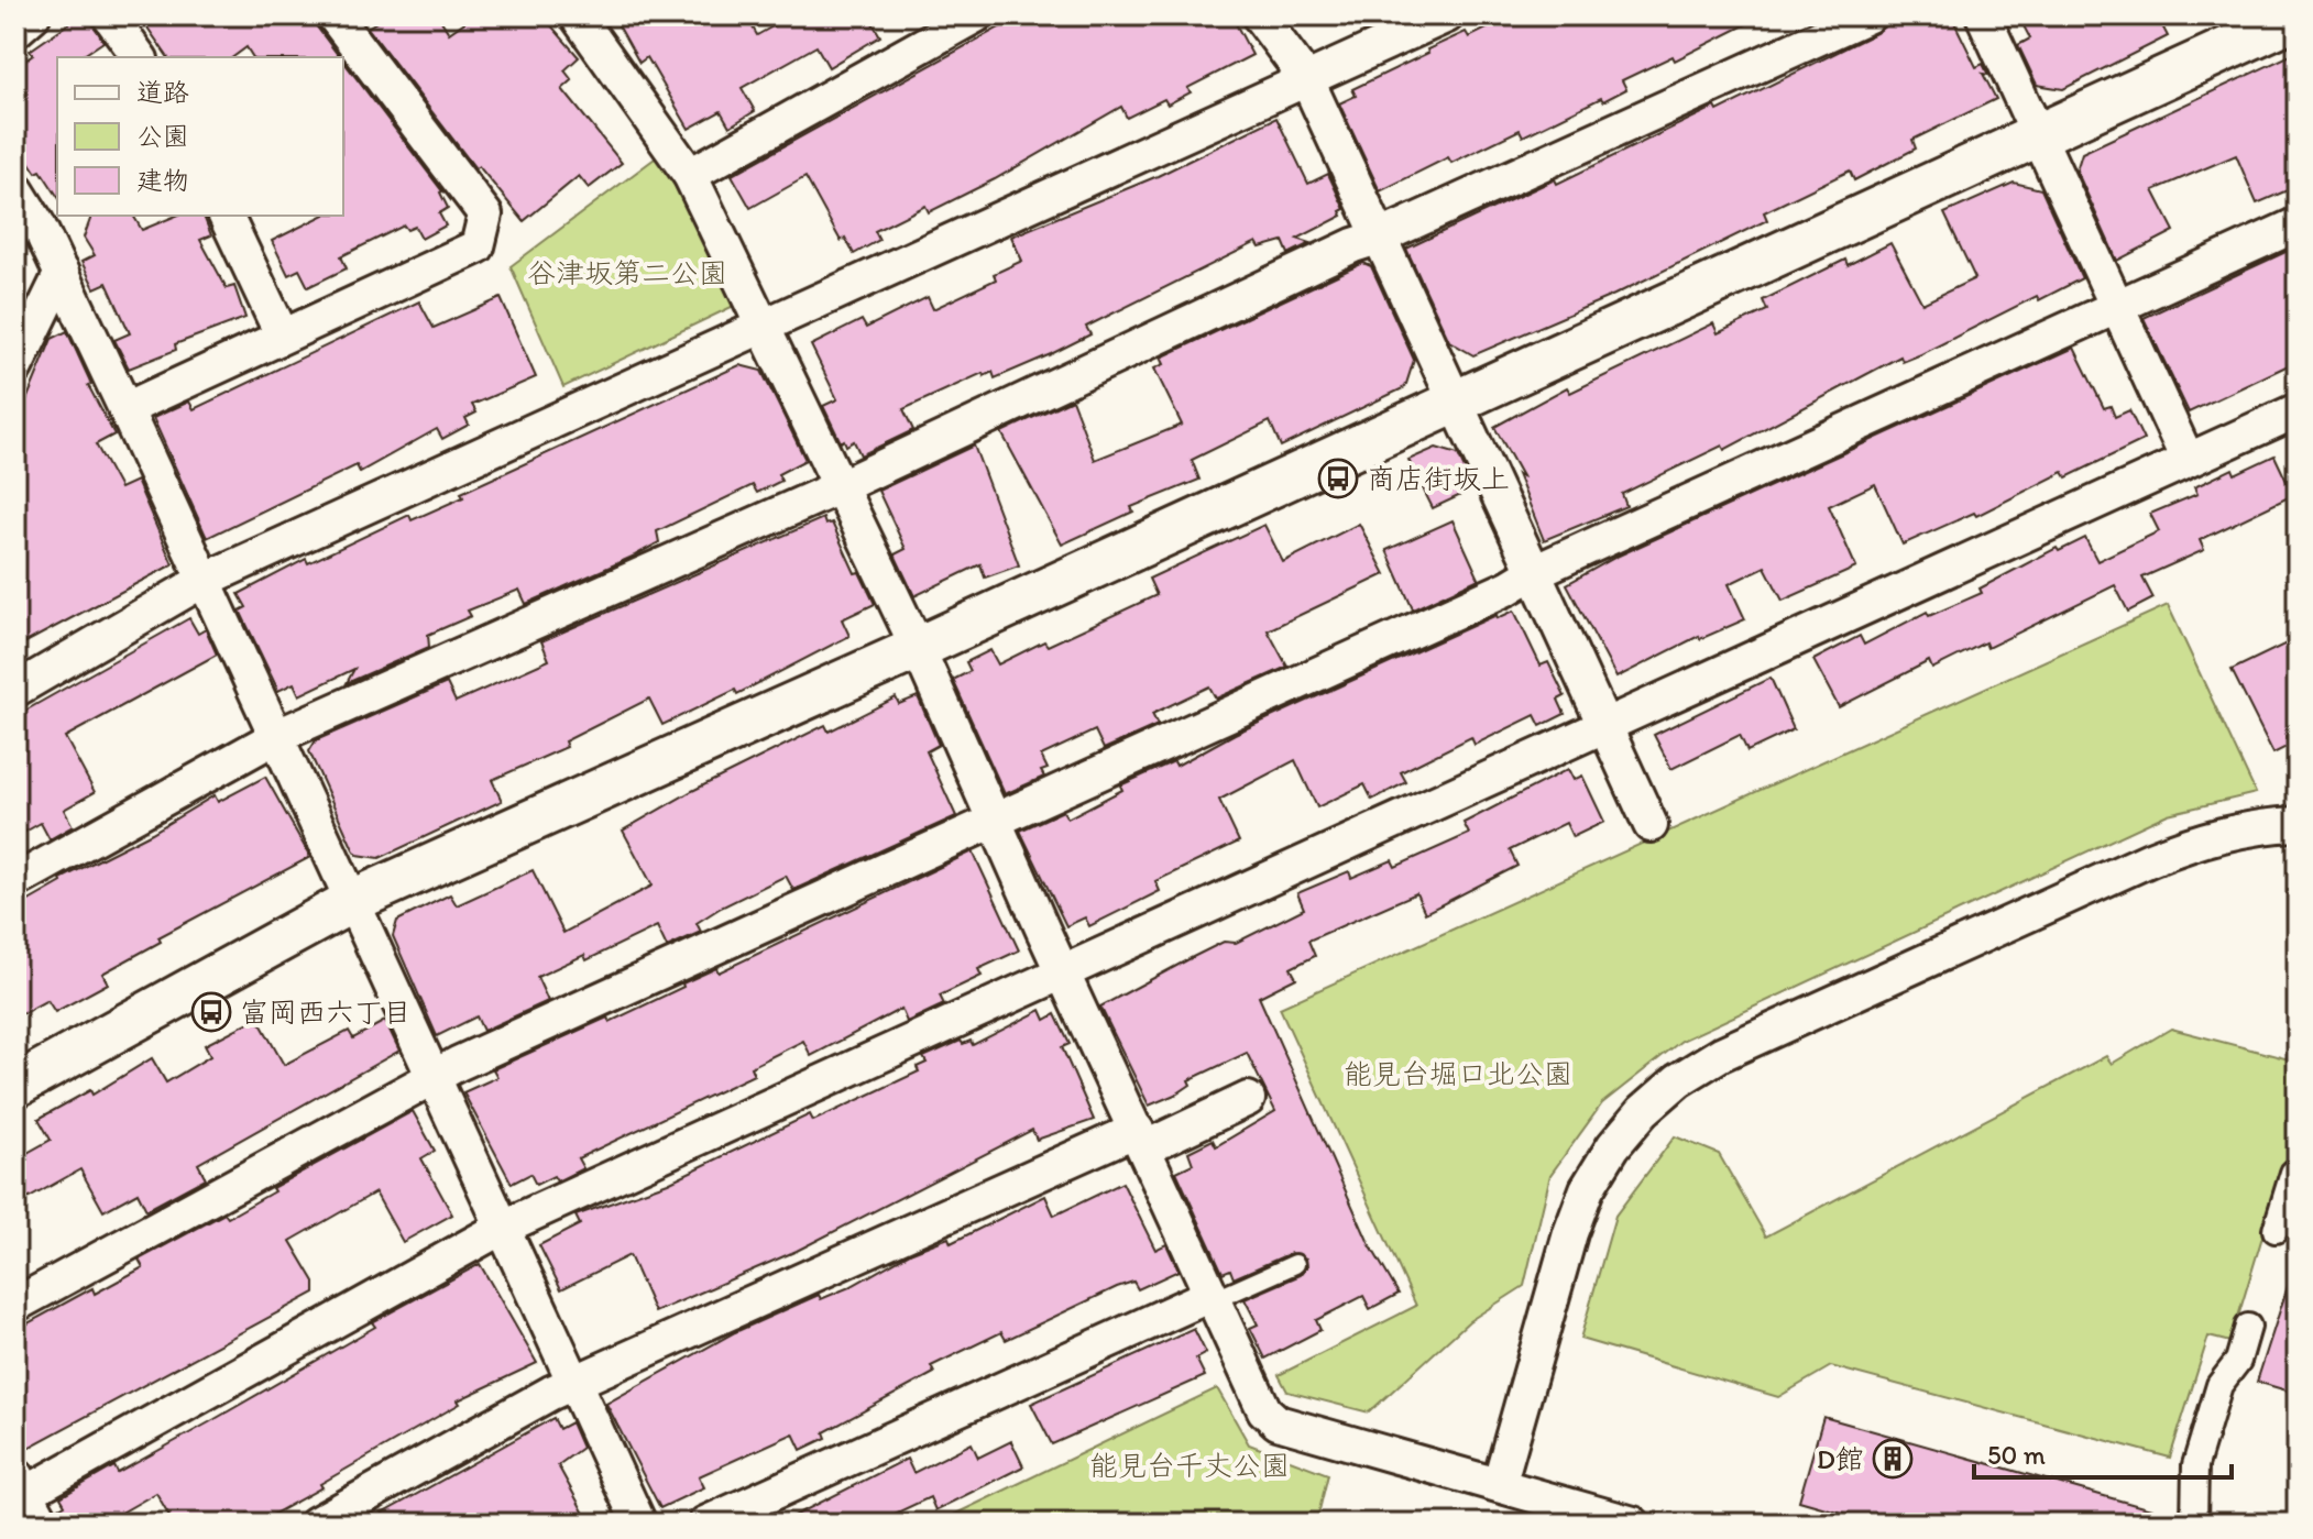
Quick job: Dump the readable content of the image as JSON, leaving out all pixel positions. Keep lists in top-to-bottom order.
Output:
{
  "parks": ["谷津坂第二公園", "能見台堀口北公園", "能見台千丈公園"],
  "places": {
    "bus stop": ["商店街坂上", "富岡西六丁目"],
    "building": ["D館"]
  },
  "legend": ["道路", "公園", "建物"],
  "scale_bar": "50 m"
}
